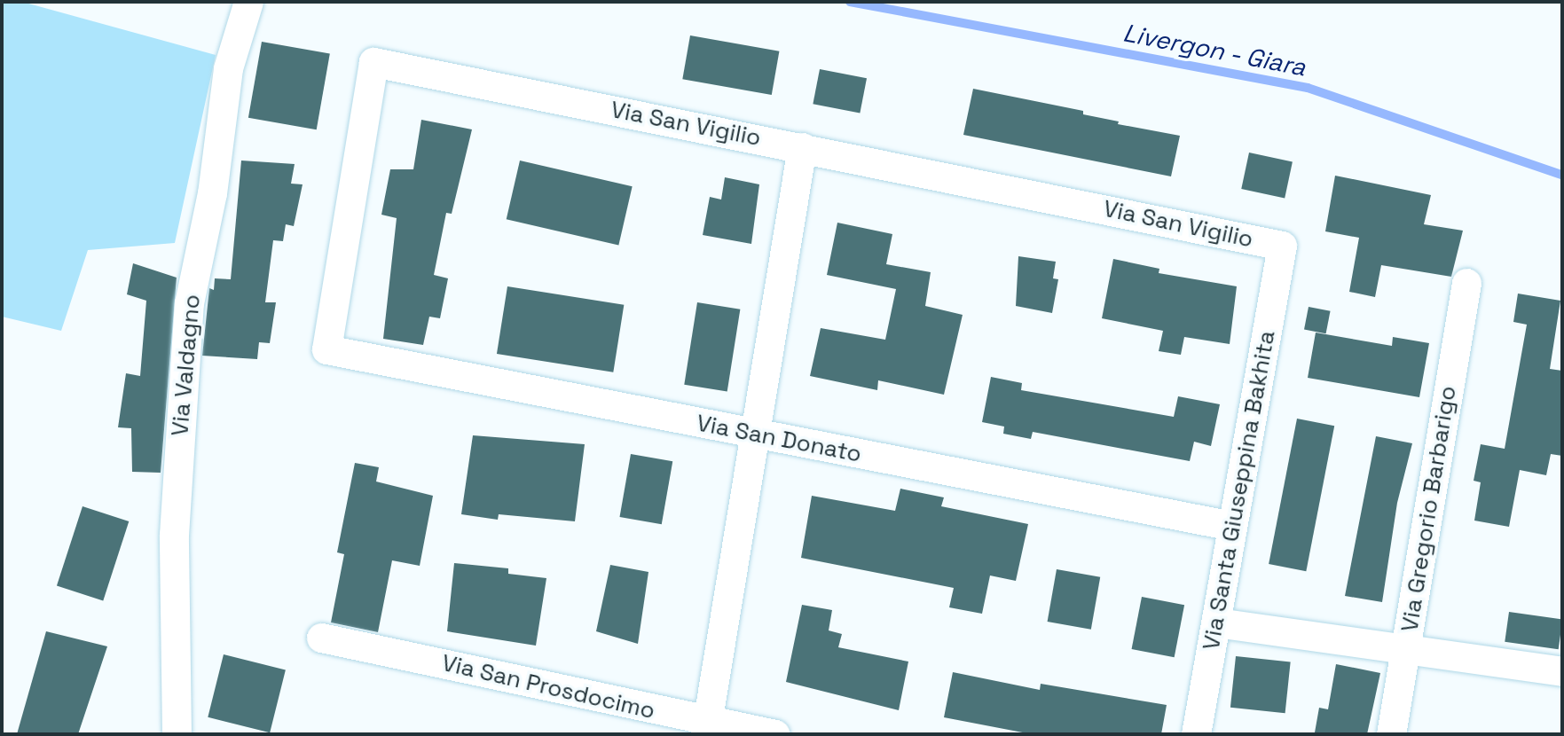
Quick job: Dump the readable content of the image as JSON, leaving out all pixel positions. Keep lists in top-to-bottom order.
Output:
{
  "streets": {
    "street": [
      "Via San Vigilio",
      "Via Valdagno",
      "Via San Donato",
      "Via Santa Giuseppina Bakhita",
      "Via Gregorio Barbarigo",
      "Via San Prosdocimo"
    ]
  },
  "crossings": [
    ["Via San Vigilio", "Via San Donato"],
    ["Via San Vigilio", "Via Santa Giuseppina Bakhita"],
    ["Via San Donato", "Via Santa Giuseppina Bakhita"]
  ],
  "water": ["Livergon - Giara"]
}
